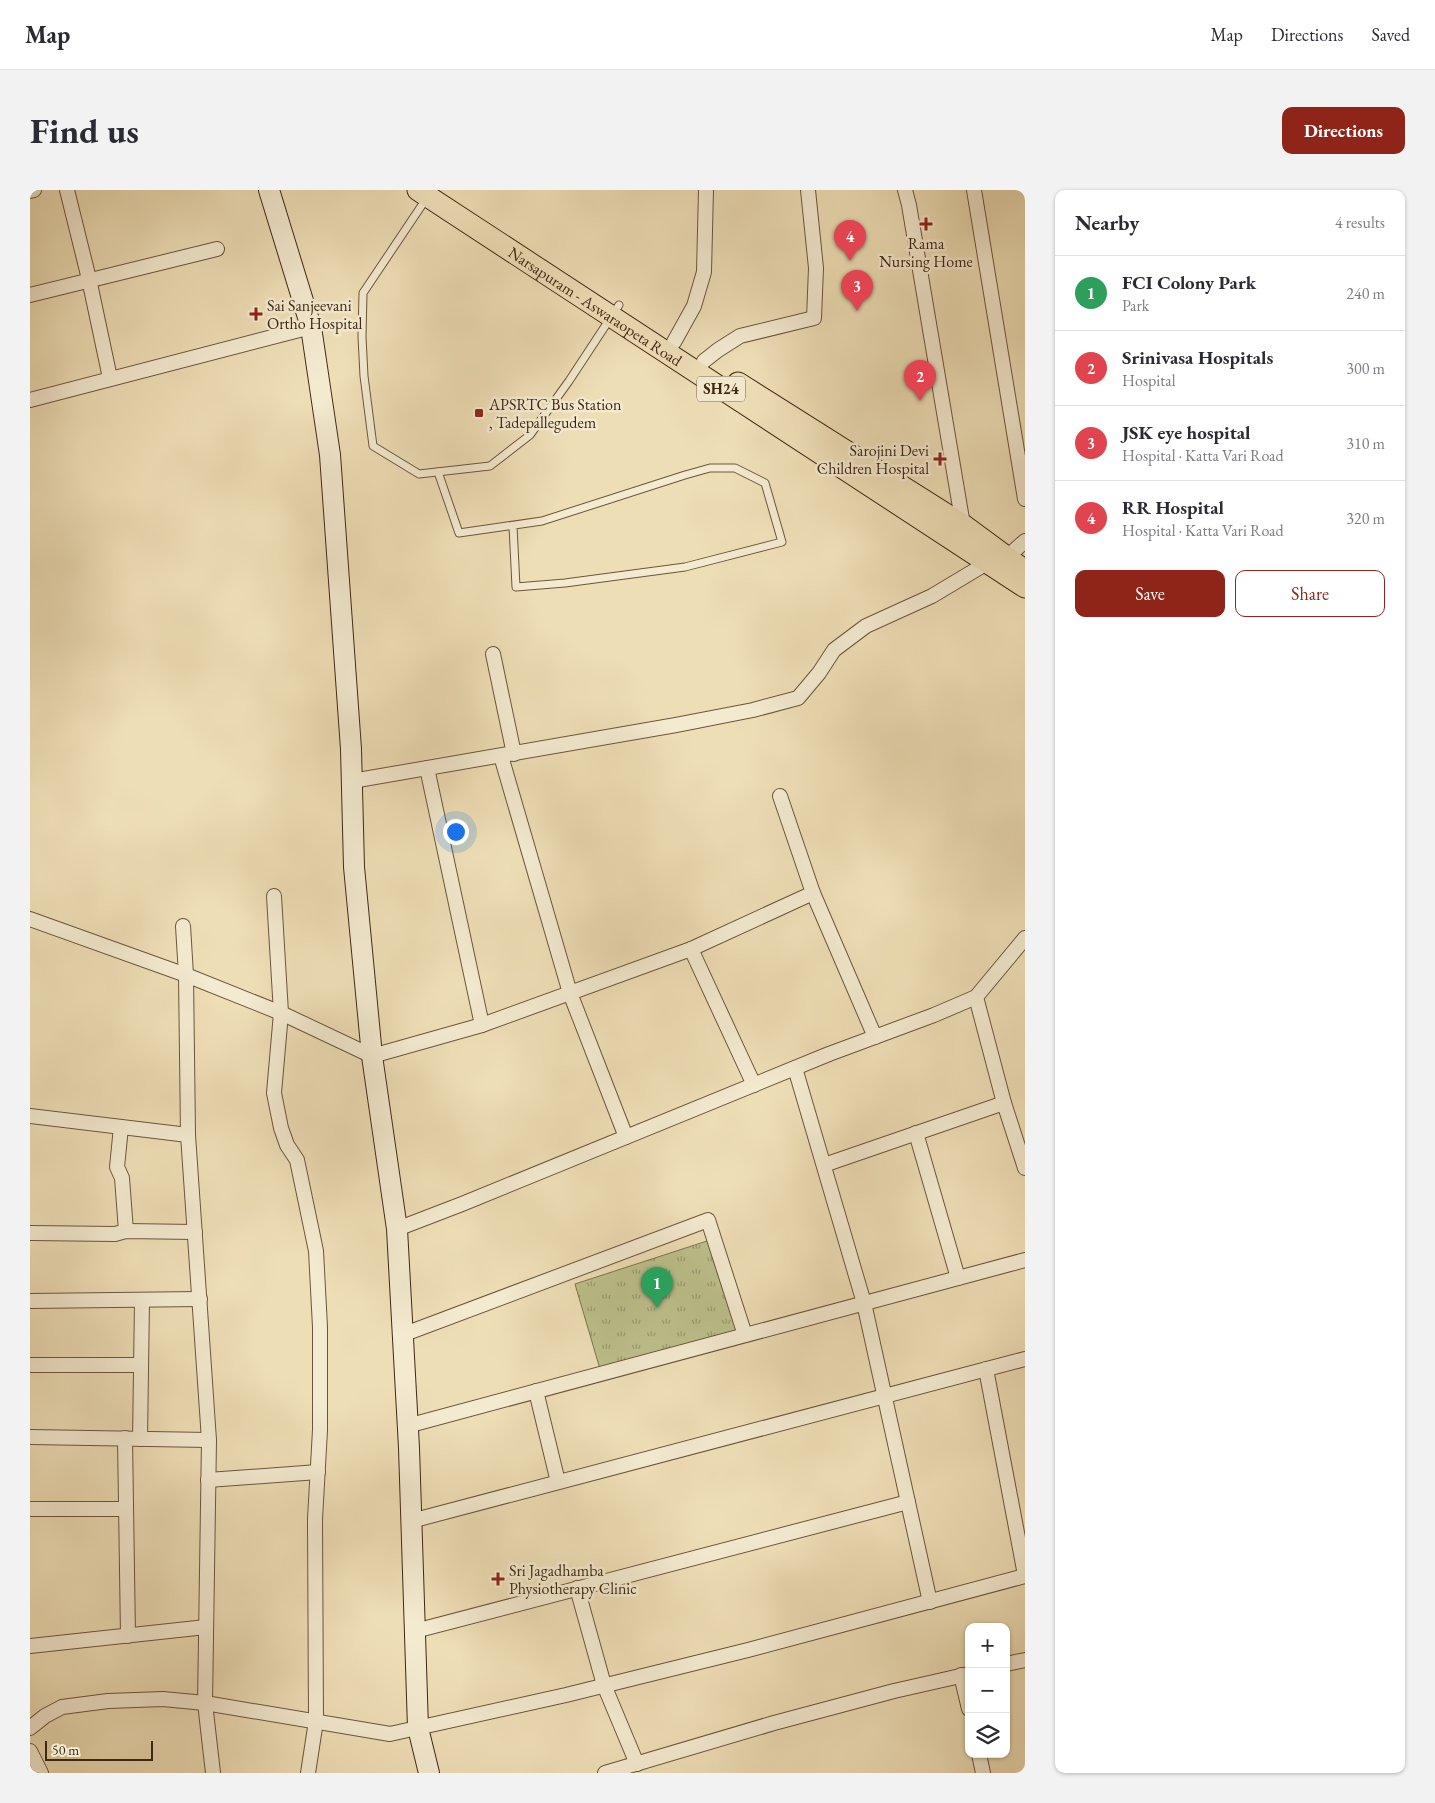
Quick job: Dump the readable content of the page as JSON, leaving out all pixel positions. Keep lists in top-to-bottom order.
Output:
{
  "streets": {
    "main road": ["Narsapuram - Aswaraopeta Road", "SH24"]
  },
  "places": {
    "health": [
      "Rama Nursing Home",
      "Sai Sanjeevani Ortho Hospital",
      "Sarojini Devi Children Hospital",
      "Sri Jagadhamba Physiotherapy Clinic"
    ],
    "transit": ["APSRTC Bus Station , Tadepallegudem"]
  },
  "scale_bar": "50 m",
  "page": {
    "header": "Map",
    "nav": ["Map", "Directions", "Saved"],
    "buttons": [
      "Directions",
      ["Save", "Share"]
    ],
    "title": "Find us",
    "heading": ["Nearby", "4 results"],
    "pins": [
      "4",
      "3",
      "2",
      "1"
    ],
    "list": [
      {
        "mark": "1",
        "name": "FCI Colony Park",
        "note": "Park",
        "value": "240 m"
      },
      {
        "mark": "2",
        "name": "Srinivasa Hospitals",
        "note": "Hospital",
        "value": "300 m"
      },
      {
        "mark": "3",
        "name": "JSK eye hospital",
        "note": "Hospital · Katta Vari Road",
        "value": "310 m"
      },
      {
        "mark": "4",
        "name": "RR Hospital",
        "note": "Hospital · Katta Vari Road",
        "value": "320 m"
      }
    ],
    "map_buttons": ["+", "−"],
    "scale": "50 m"
  }
}
